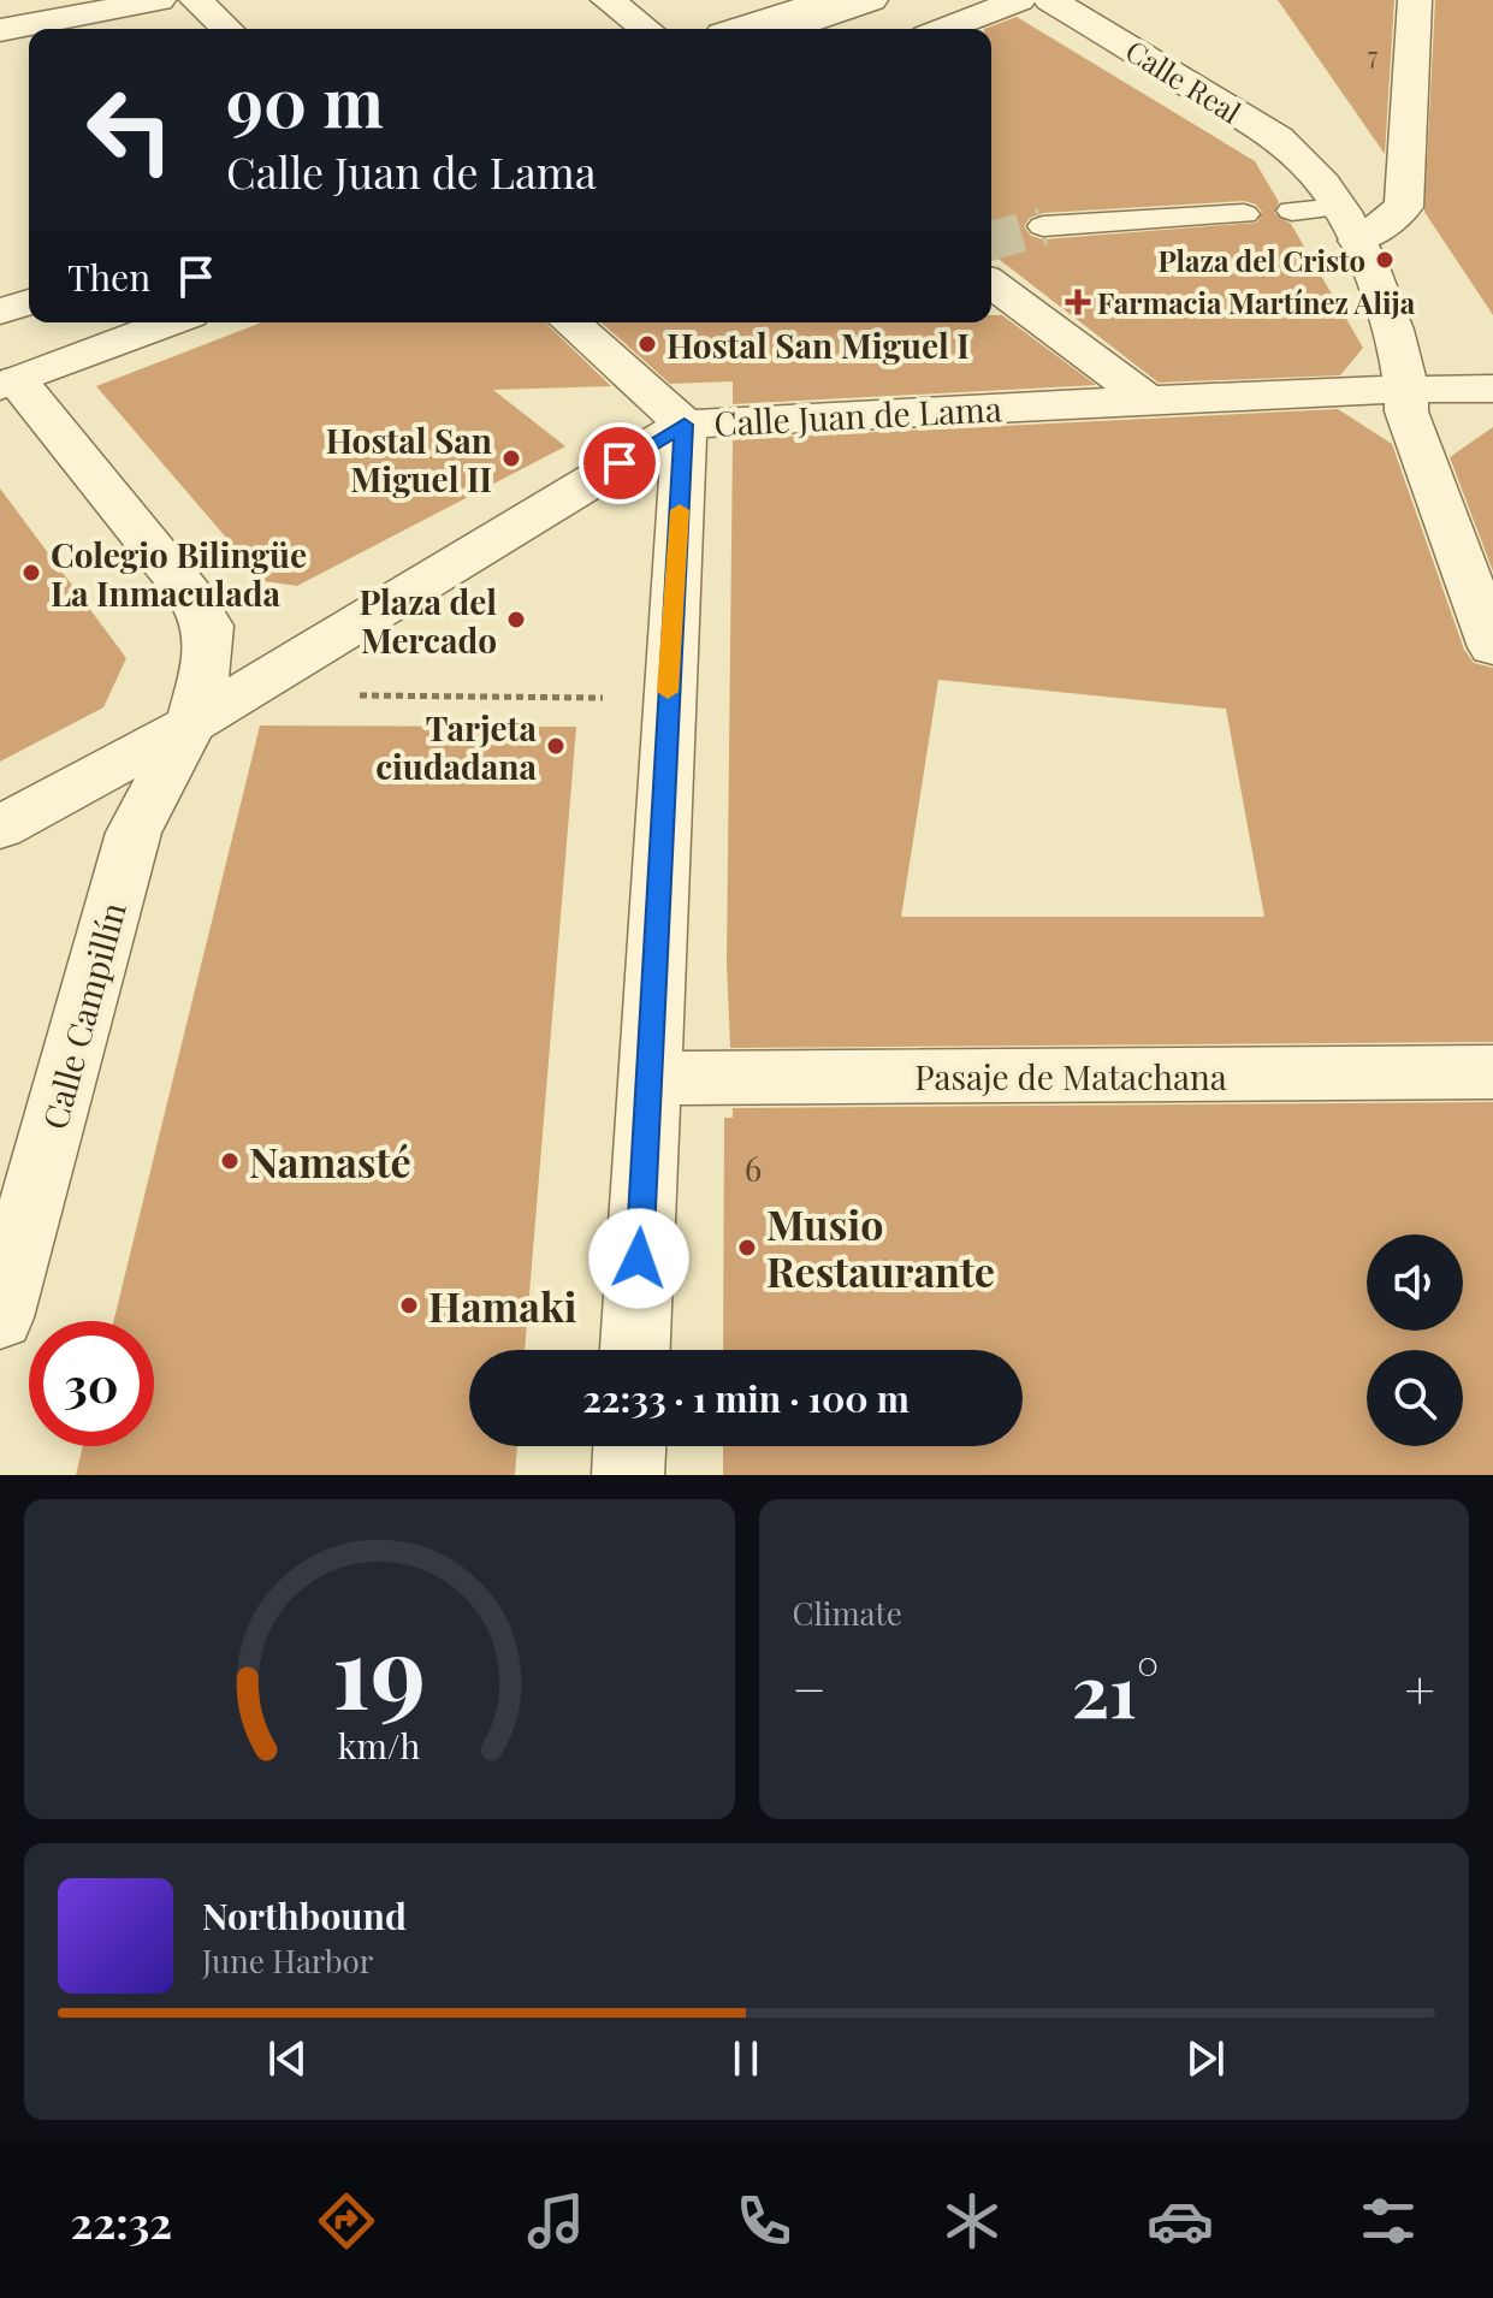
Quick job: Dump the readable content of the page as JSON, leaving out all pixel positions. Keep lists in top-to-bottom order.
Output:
{
  "streets": {
    "street": [
      "Calle Real",
      "Calle Juan de Lama",
      "Calle Campillín",
      "Pasaje de Matachana"
    ]
  },
  "crossings": [
    ["Calle Juan de Lama", "Calle Campillín"]
  ],
  "places": {
    "other": [
      "Plaza del Cristo",
      "Hostal San Miguel I",
      "Hostal San Miguel II",
      "Colegio Bilingüe La Inmaculada",
      "Plaza del Mercado",
      "Tarjeta ciudadana",
      "Namasté",
      "Musio Restaurante",
      "Hamaki"
    ],
    "health": ["Farmacia Martínez Alija"]
  },
  "house_numbers": ["7", "6"],
  "page": {
    "turn": ["90 m", "Calle Juan de Lama"],
    "then": "Then",
    "limit": "30",
    "trip": "22:33 · 1 min · 100 m",
    "tile": "Climate",
    "heat": ["−", "21°", "+"],
    "song": ["Northbound", "June Harbor"],
    "tabs": "22:32",
    "gauge": ["19", "km/h"]
  }
}
